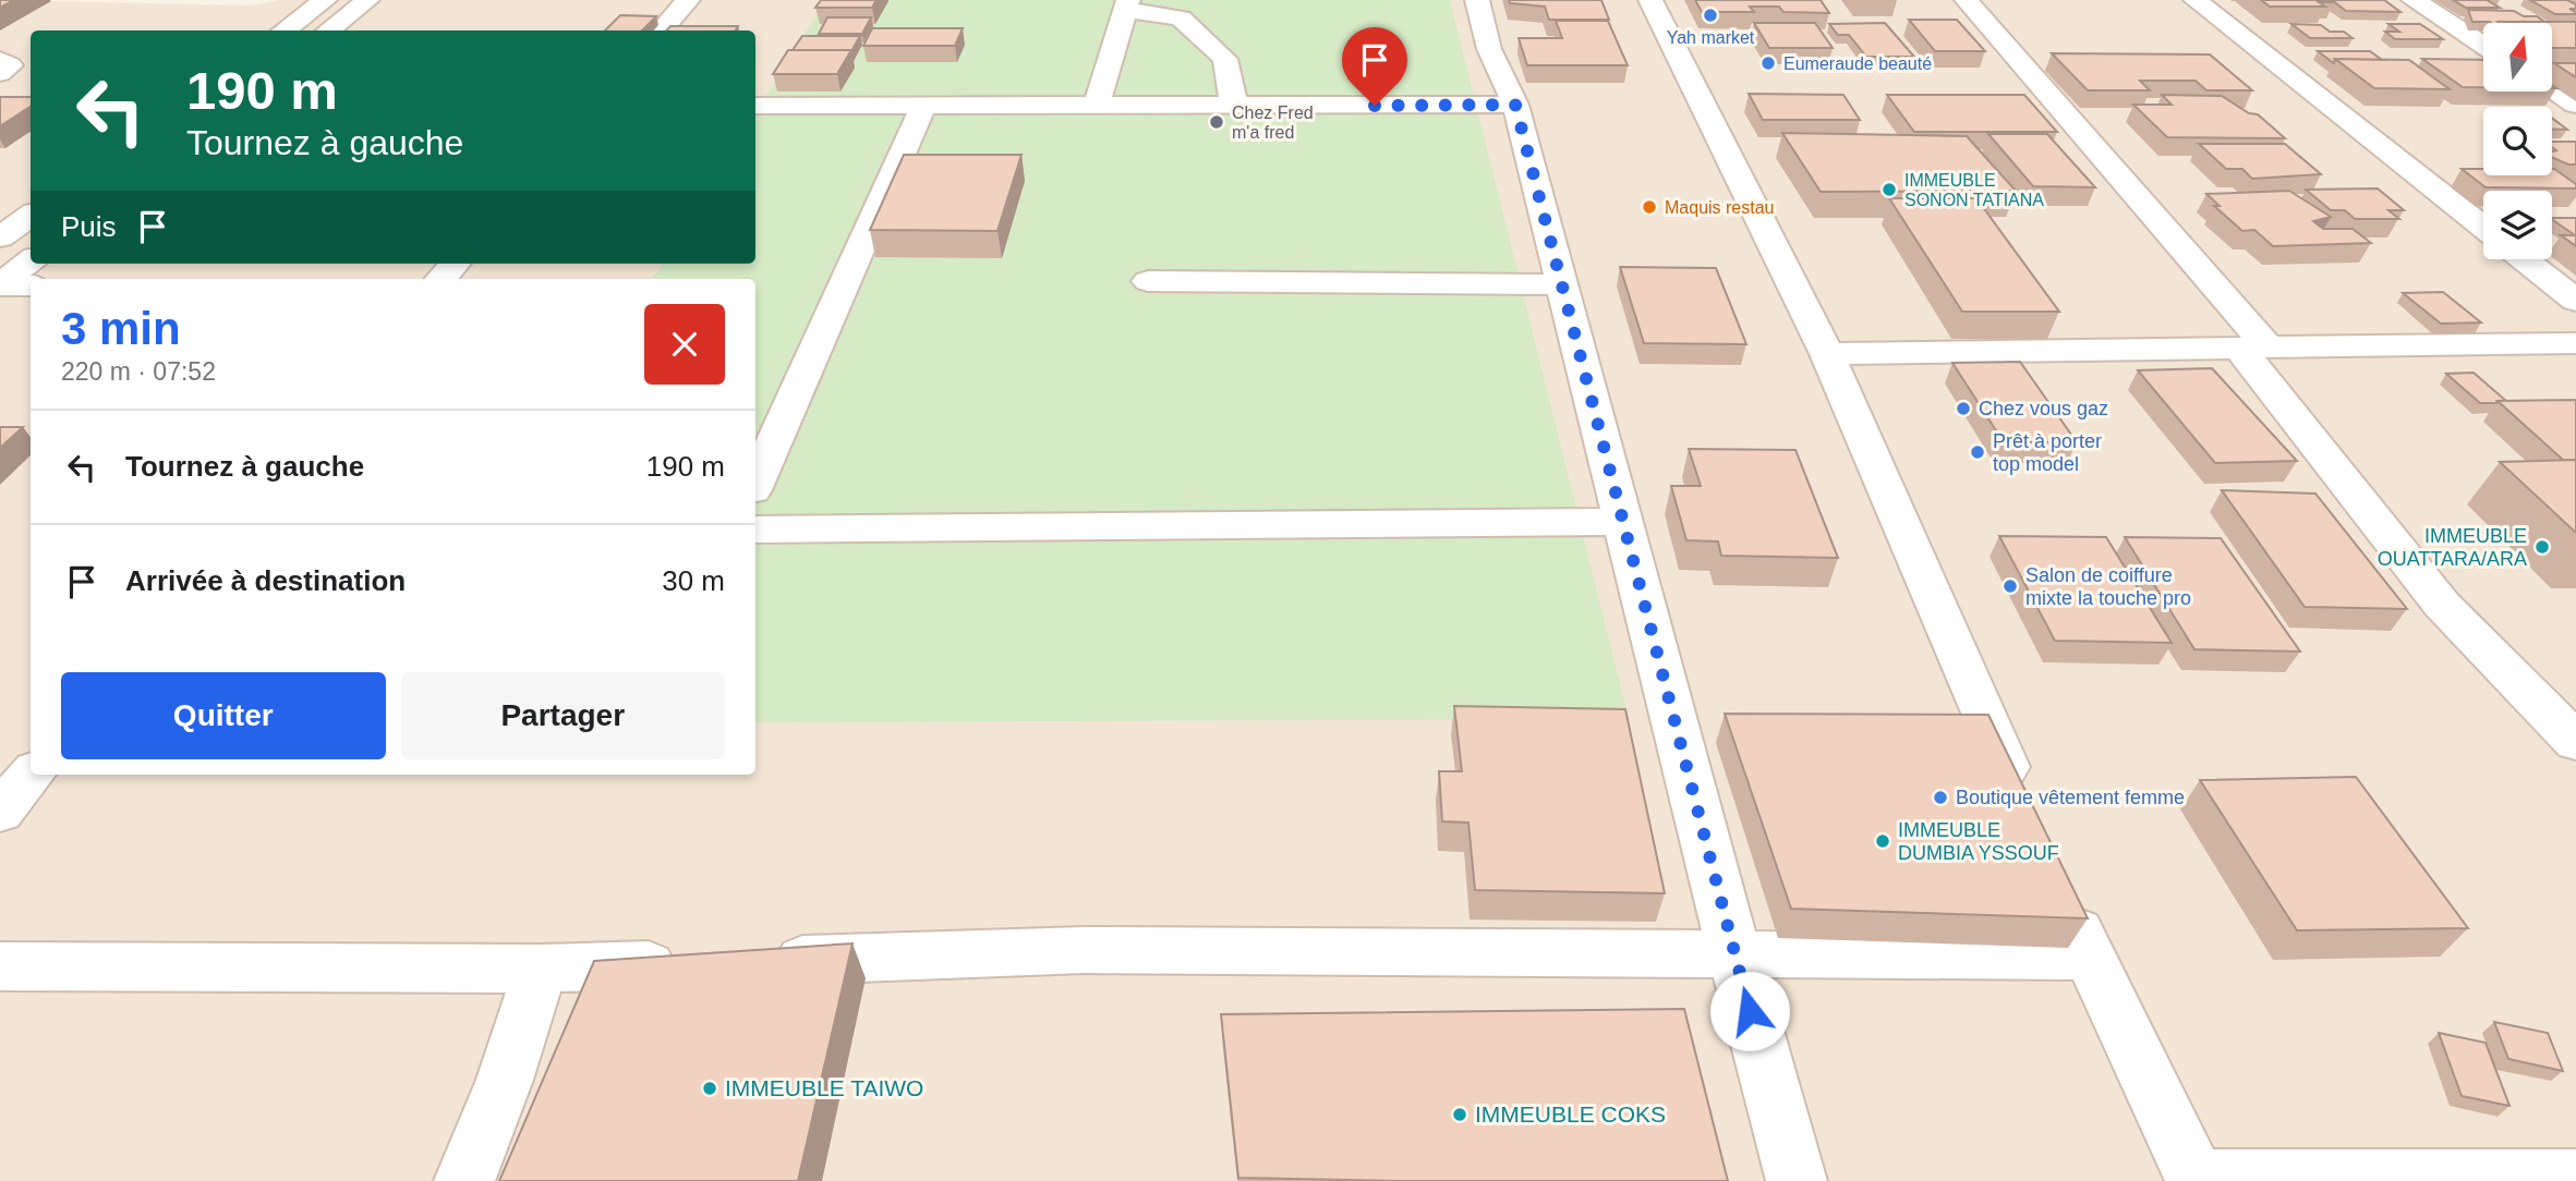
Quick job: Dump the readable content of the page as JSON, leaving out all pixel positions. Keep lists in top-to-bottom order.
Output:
{
  "places": [
    "Yah market",
    "Eumeraude beauté",
    "Chez Fred m'a fred",
    "IMMEUBLE SONON TATIANA",
    "Maquis restau",
    "Chez vous gaz",
    "Prêt à porter top model",
    "IMMEUBLE OUATTARA/ARA",
    "Salon de coiffure mixte la touche pro",
    "Boutique vêtement femme",
    "IMMEUBLE DUMBIA YSSOUF",
    "IMMEUBLE TAIWO",
    "IMMEUBLE COKS"
  ],
  "north": "top",
  "page": {
    "turn": ["190 m", "Tournez à gauche"],
    "then": "Puis",
    "heading": ["3 min", "220 m · 07:52"],
    "list": [
      {
        "name": "Tournez à gauche",
        "value": "190 m"
      },
      {
        "name": "Arrivée à destination",
        "value": "30 m"
      }
    ],
    "buttons": ["Quitter", "Partager"]
  }
}
